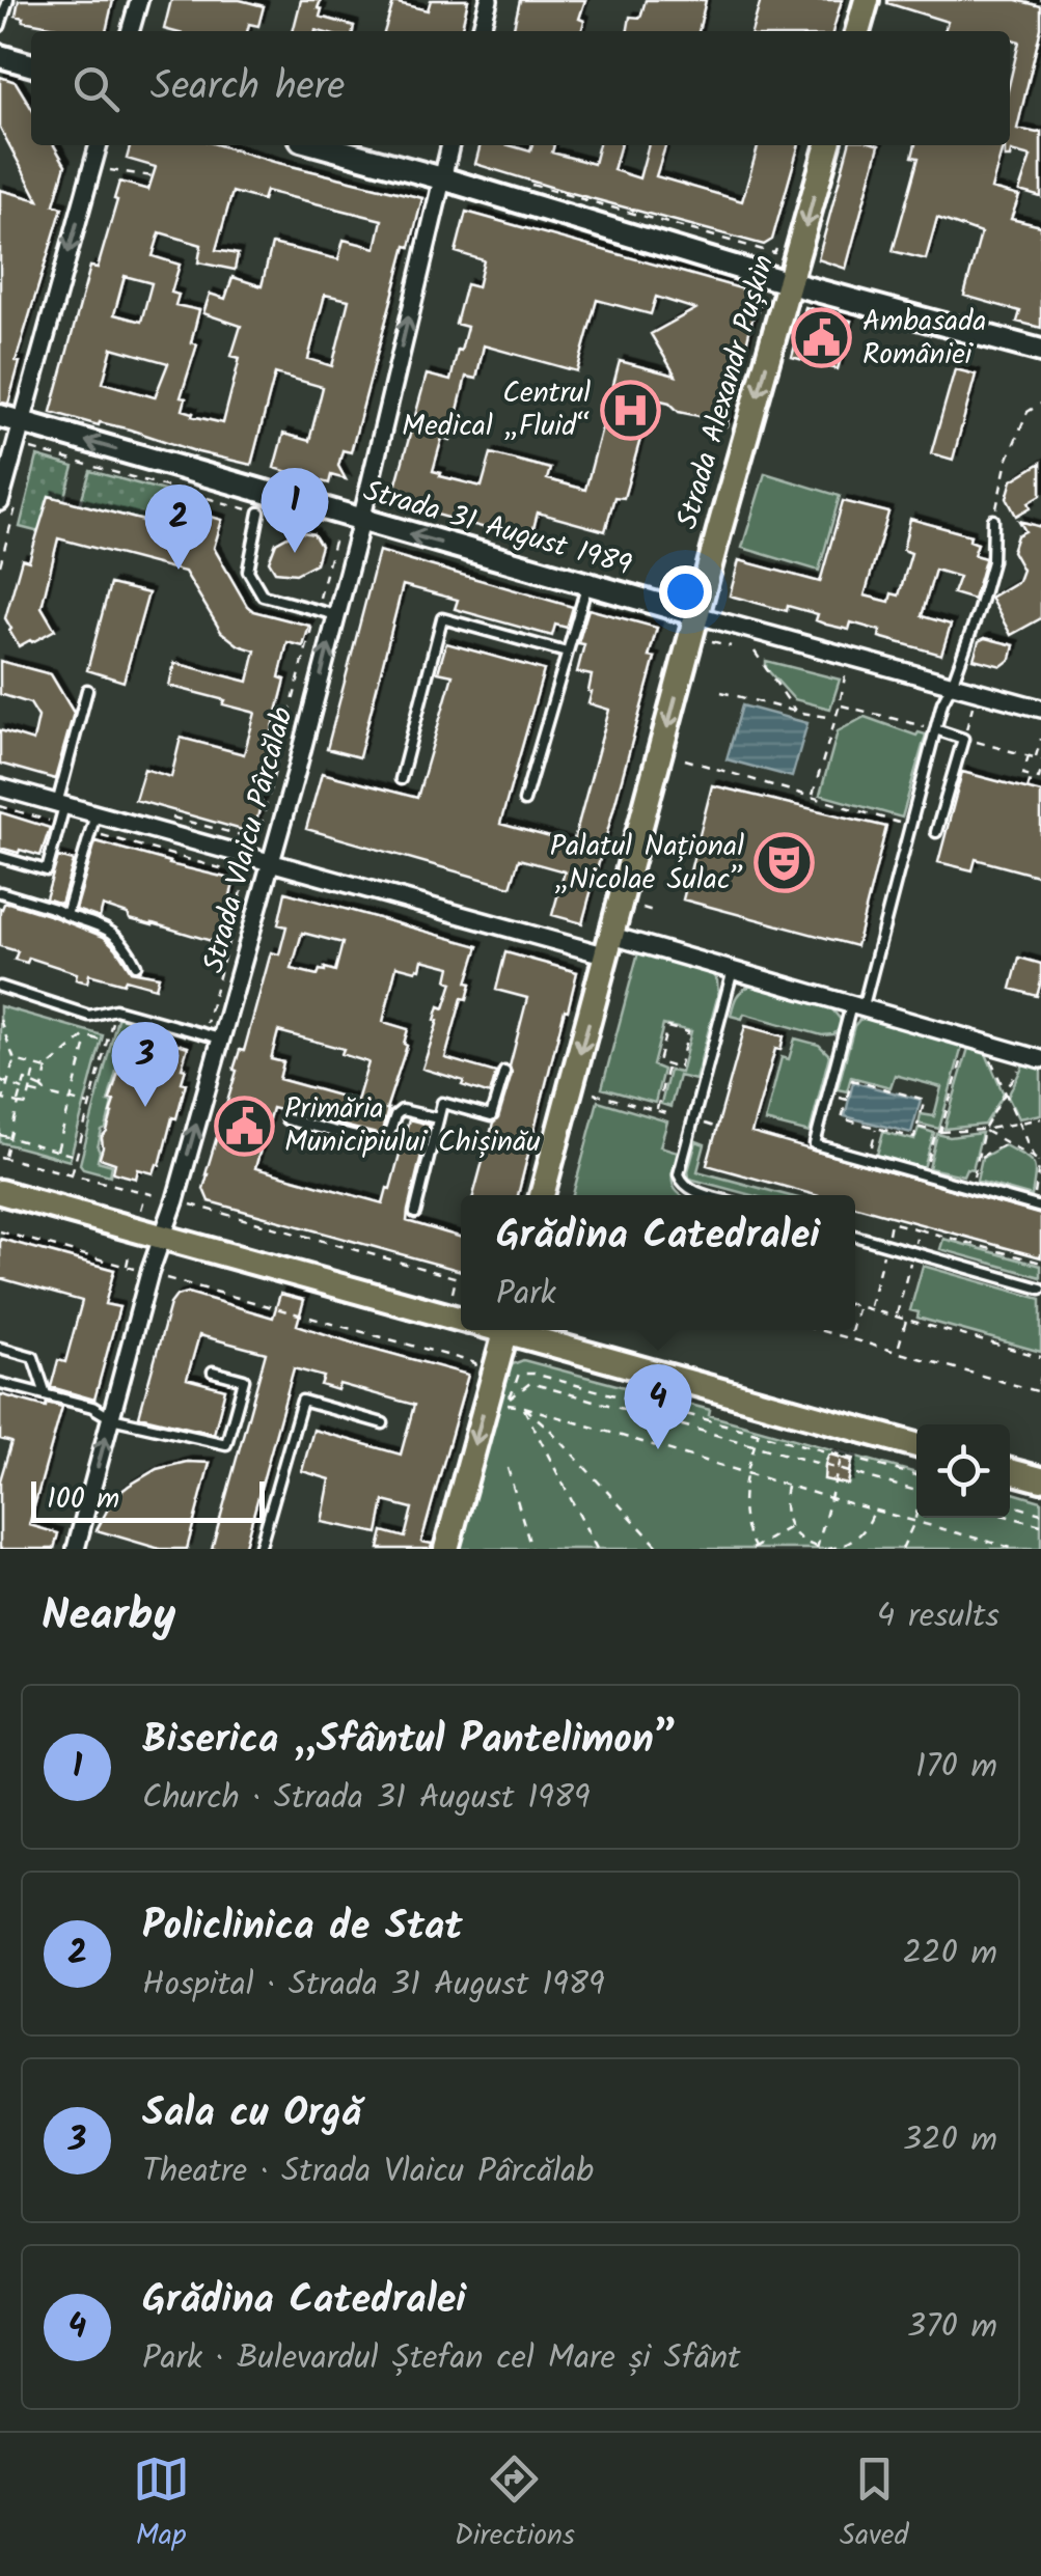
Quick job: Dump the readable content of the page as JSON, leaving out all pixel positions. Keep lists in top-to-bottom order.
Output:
{
  "streets": {
    "main road": ["Strada Alexandr Pușkin", "Strada 31 August 1989"],
    "street": ["Strada Vlaicu Pârcălab"]
  },
  "crossings": [
    ["Strada Alexandr Pușkin", "Strada 31 August 1989"],
    ["Strada 31 August 1989", "Strada Vlaicu Pârcălab"]
  ],
  "one_way": ["Strada Alexandr Pușkin", "Strada 31 August 1989", "Strada Vlaicu Pârcălab"],
  "places": {
    "public building": ["Ambasada României", "Primăria Municipiului Chișinău"],
    "hospital": ["Centrul Medical „Fluid“"],
    "theatre": ["Palatul Național „Nicolae Sulac”"]
  },
  "scale_bar": "100 m",
  "page": {
    "search": "Search here",
    "pins": [
      "1",
      "2",
      "3",
      "4"
    ],
    "popup": ["Grădina Catedralei", "Park"],
    "scale": "100 m",
    "heading": ["Nearby", "4 results"],
    "list": [
      {
        "mark": "1",
        "name": "Biserica „Sfântul Pantelimon”",
        "note": "Church · Strada 31 August 1989",
        "value": "170 m"
      },
      {
        "mark": "2",
        "name": "Policlinica de Stat",
        "note": "Hospital · Strada 31 August 1989",
        "value": "220 m"
      },
      {
        "mark": "3",
        "name": "Sala cu Orgă",
        "note": "Theatre · Strada Vlaicu Pârcălab",
        "value": "320 m"
      },
      {
        "mark": "4",
        "name": "Grădina Catedralei",
        "note": "Park · Bulevardul Ștefan cel Mare și Sfânt",
        "value": "370 m"
      }
    ],
    "nav": ["Map", "Directions", "Saved"]
  }
}
